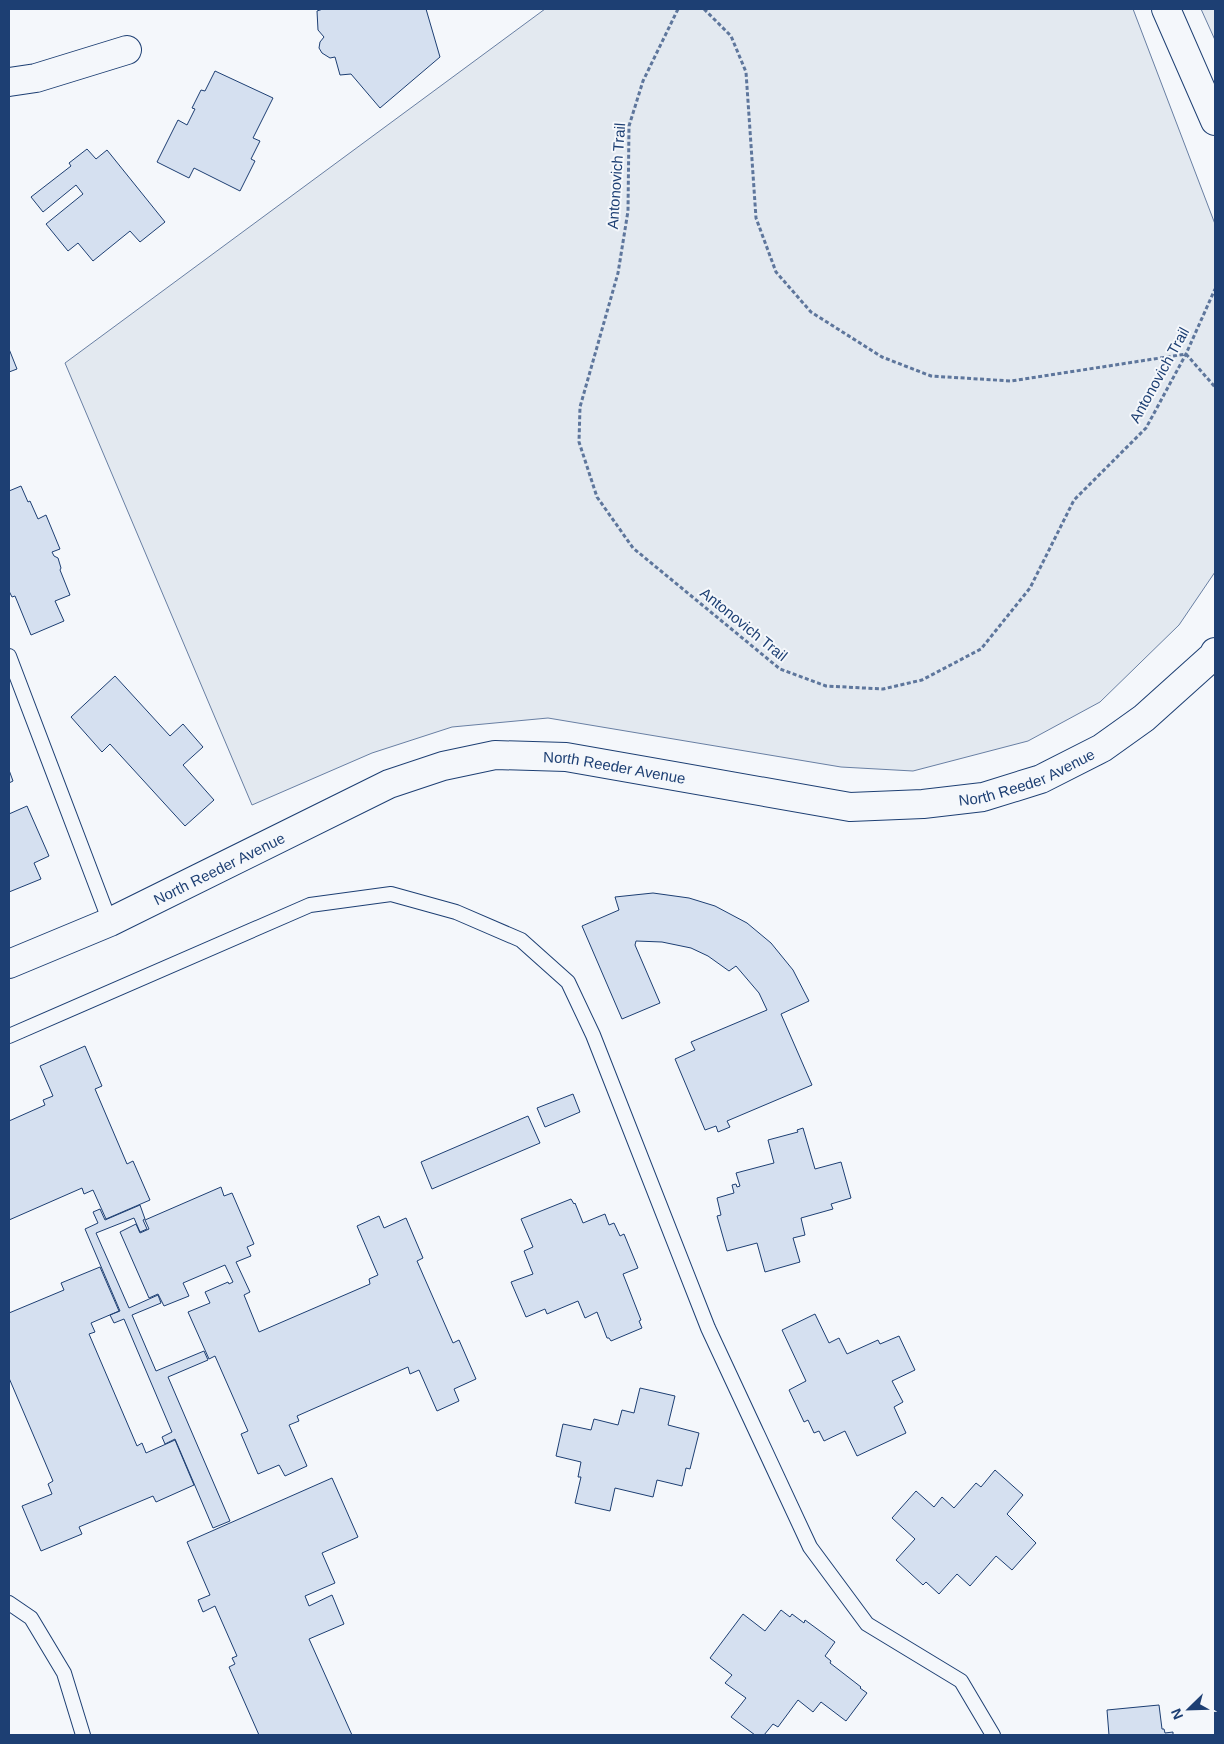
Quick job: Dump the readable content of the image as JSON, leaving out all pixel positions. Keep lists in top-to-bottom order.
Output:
{
  "streets": {
    "street": ["North Reeder Avenue"],
    "path": ["Antonovich Trail"]
  },
  "north": "bottom left"
}
